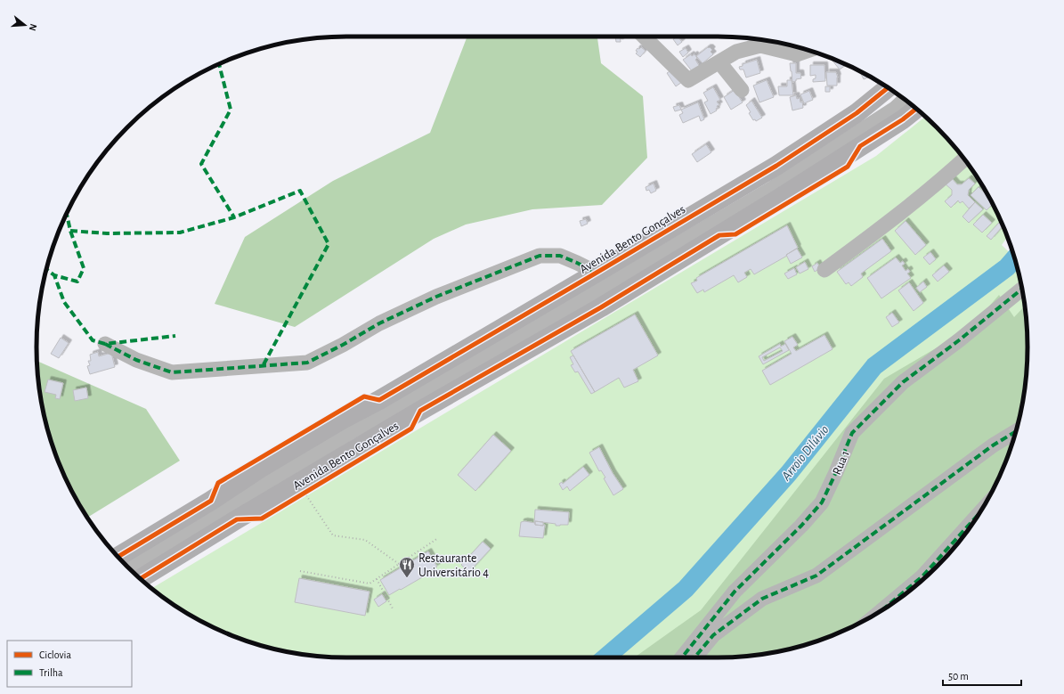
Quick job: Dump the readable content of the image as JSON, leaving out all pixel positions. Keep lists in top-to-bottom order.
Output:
{
  "streets": {
    "main road": ["Avenida Bento Gonçalves"],
    "street": ["Rua 1"]
  },
  "water": ["Arroio Dilúvio"],
  "places": {
    "restaurant": ["Restaurante Universitário 4"]
  },
  "legend": ["Ciclovia", "Trilha"],
  "scale_bar": "50 m",
  "north": "right"
}
